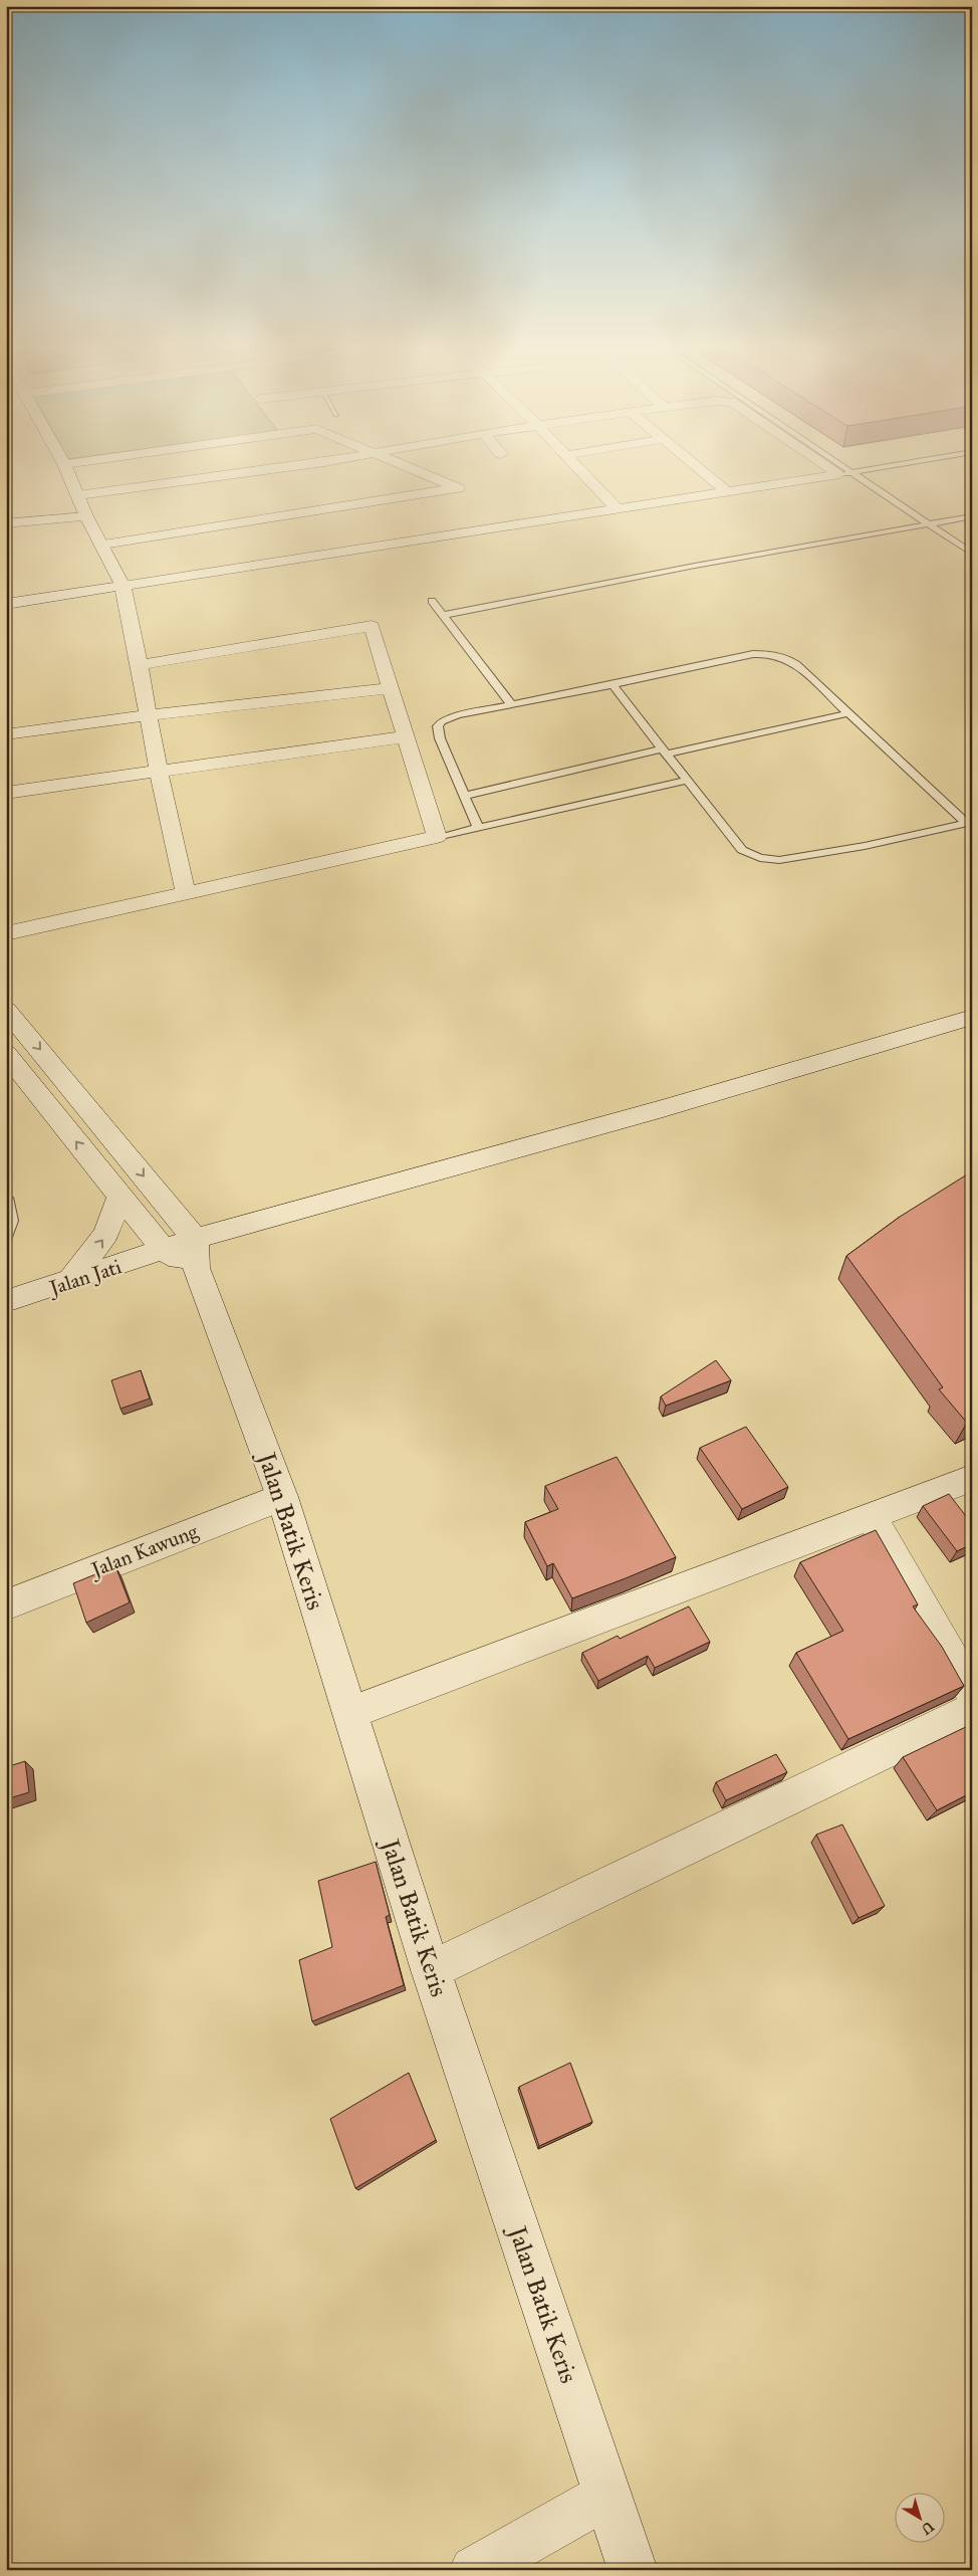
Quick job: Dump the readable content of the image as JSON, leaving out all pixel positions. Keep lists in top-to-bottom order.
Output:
{
  "streets": {
    "street": ["Jalan Jati", "Jalan Batik Keris", "Jalan Kawung"]
  },
  "crossings": [
    ["Jalan Jati", "Jalan Batik Keris"],
    ["Jalan Batik Keris", "Jalan Kawung"]
  ],
  "north": "bottom right"
}
